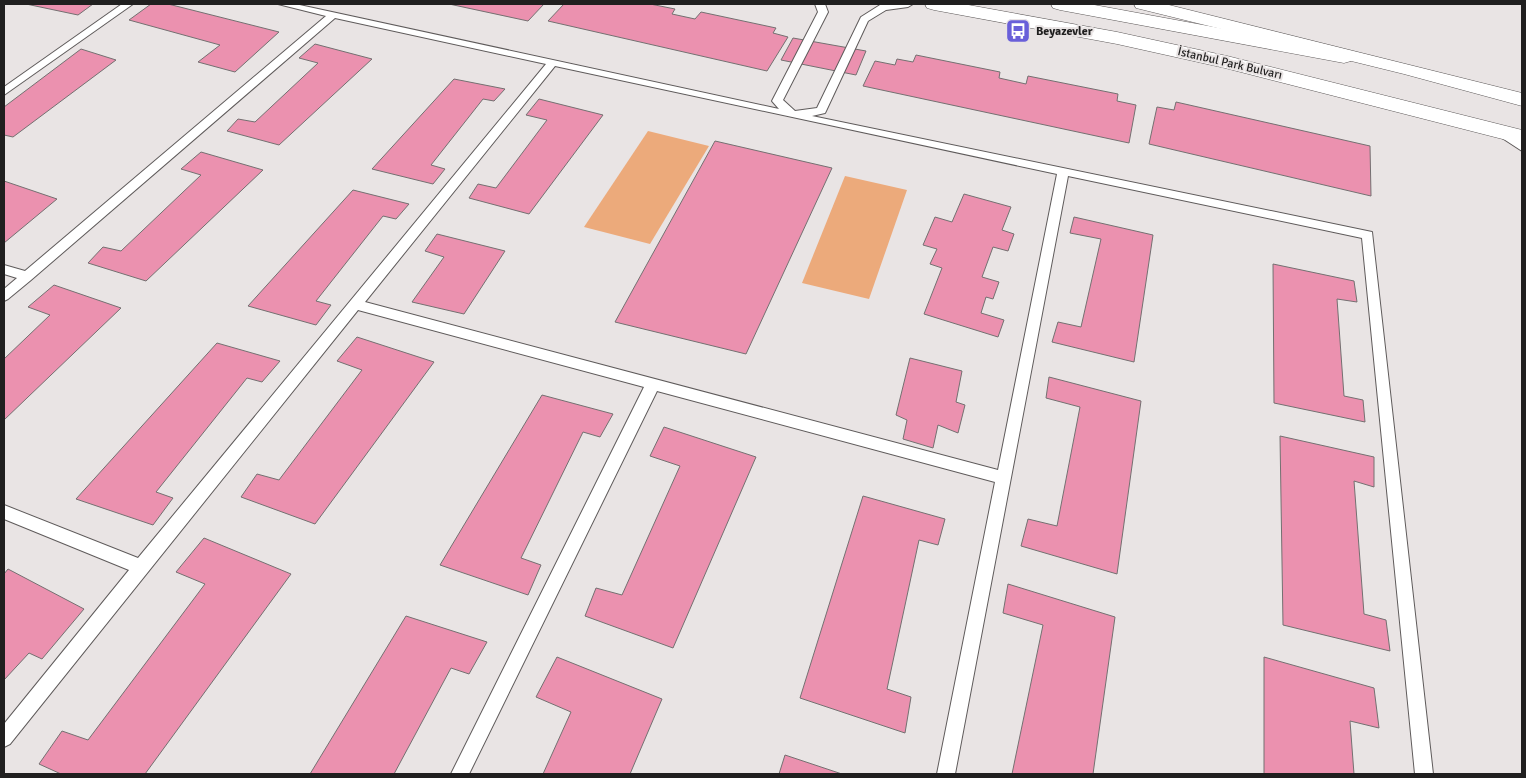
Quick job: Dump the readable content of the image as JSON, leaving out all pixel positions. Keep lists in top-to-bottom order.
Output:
{
  "streets": {
    "main road": ["İstanbul Park Bulvarı"]
  },
  "places": {
    "bus stop": ["Beyazevler"]
  }
}
